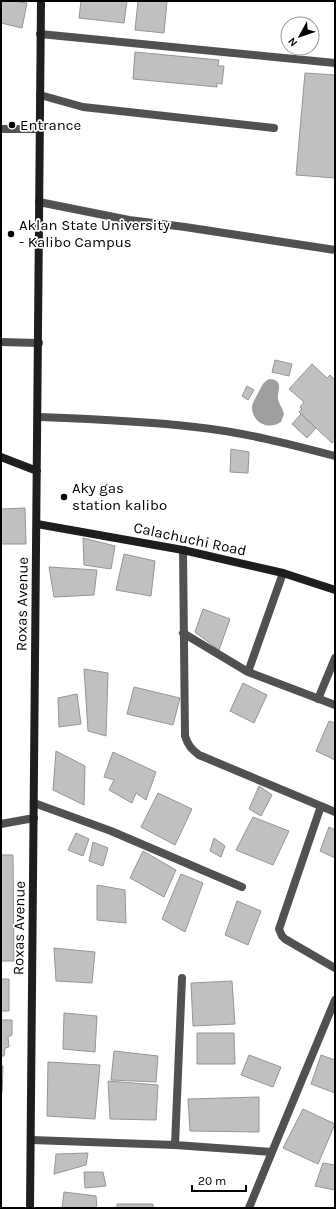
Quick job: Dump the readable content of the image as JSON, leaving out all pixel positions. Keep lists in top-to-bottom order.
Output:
{
  "streets": {
    "main road": ["Calachuchi Road", "Roxas Avenue"]
  },
  "crossings": [
    ["Calachuchi Road", "Roxas Avenue"]
  ],
  "places": ["Entrance", "Aklan State University - Kalibo Campus", "Aky gas station kalibo"],
  "scale_bar": "20 m",
  "north": "bottom left"
}
